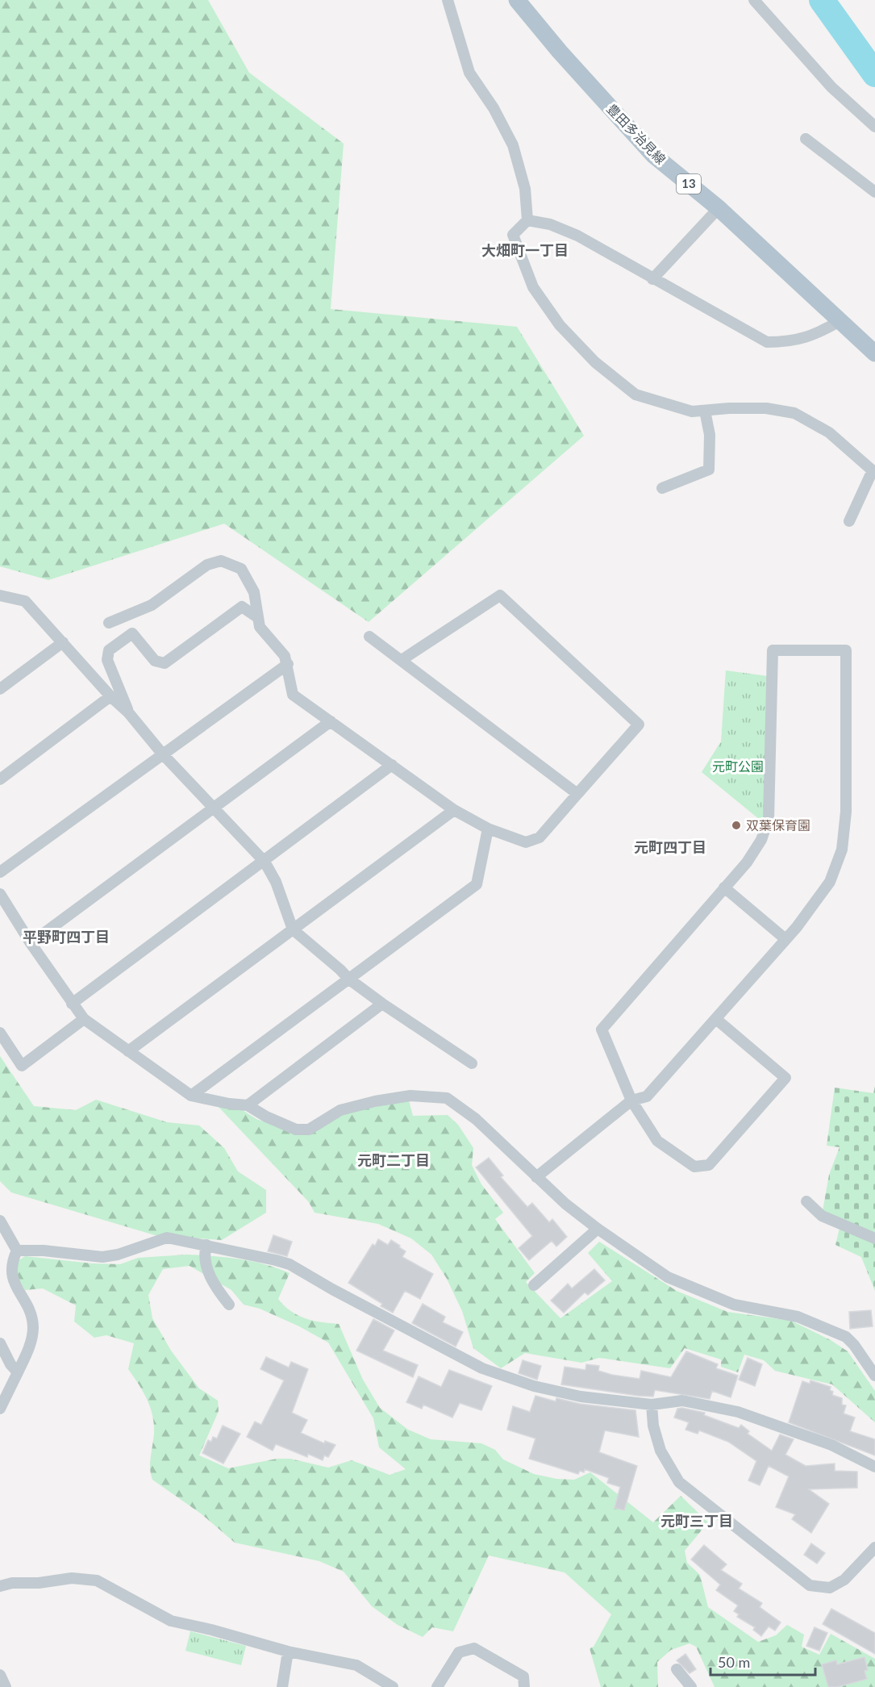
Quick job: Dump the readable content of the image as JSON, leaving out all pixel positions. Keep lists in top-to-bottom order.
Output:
{
  "streets": {
    "main road": ["豊田多治見線", "13"]
  },
  "districts": [
    "大畑町一丁目",
    "元町四丁目",
    "平野町四丁目",
    "元町二丁目",
    "元町三丁目"
  ],
  "parks": ["元町公園"],
  "places": ["双葉保育園"],
  "scale_bar": "50 m"
}
